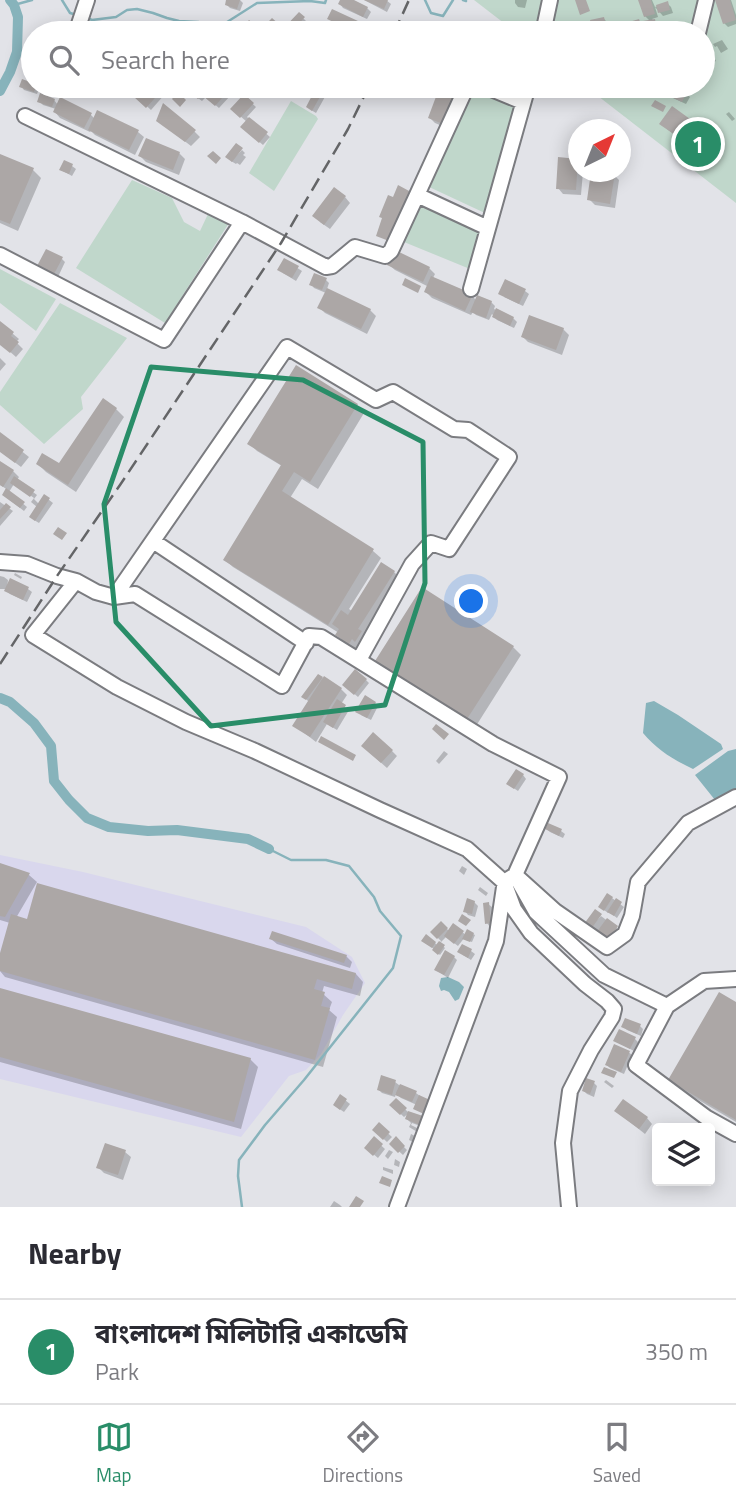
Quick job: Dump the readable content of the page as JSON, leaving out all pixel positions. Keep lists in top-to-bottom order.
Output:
{
  "north": "top right",
  "page": {
    "search": "Search here",
    "pins": "1",
    "heading": "Nearby",
    "list": [
      {
        "mark": "1",
        "name": "বাংলাদেশ মিলিটারি একাডেমি",
        "note": "Park",
        "value": "350 m"
      }
    ],
    "nav": ["Map", "Directions", "Saved"]
  }
}
